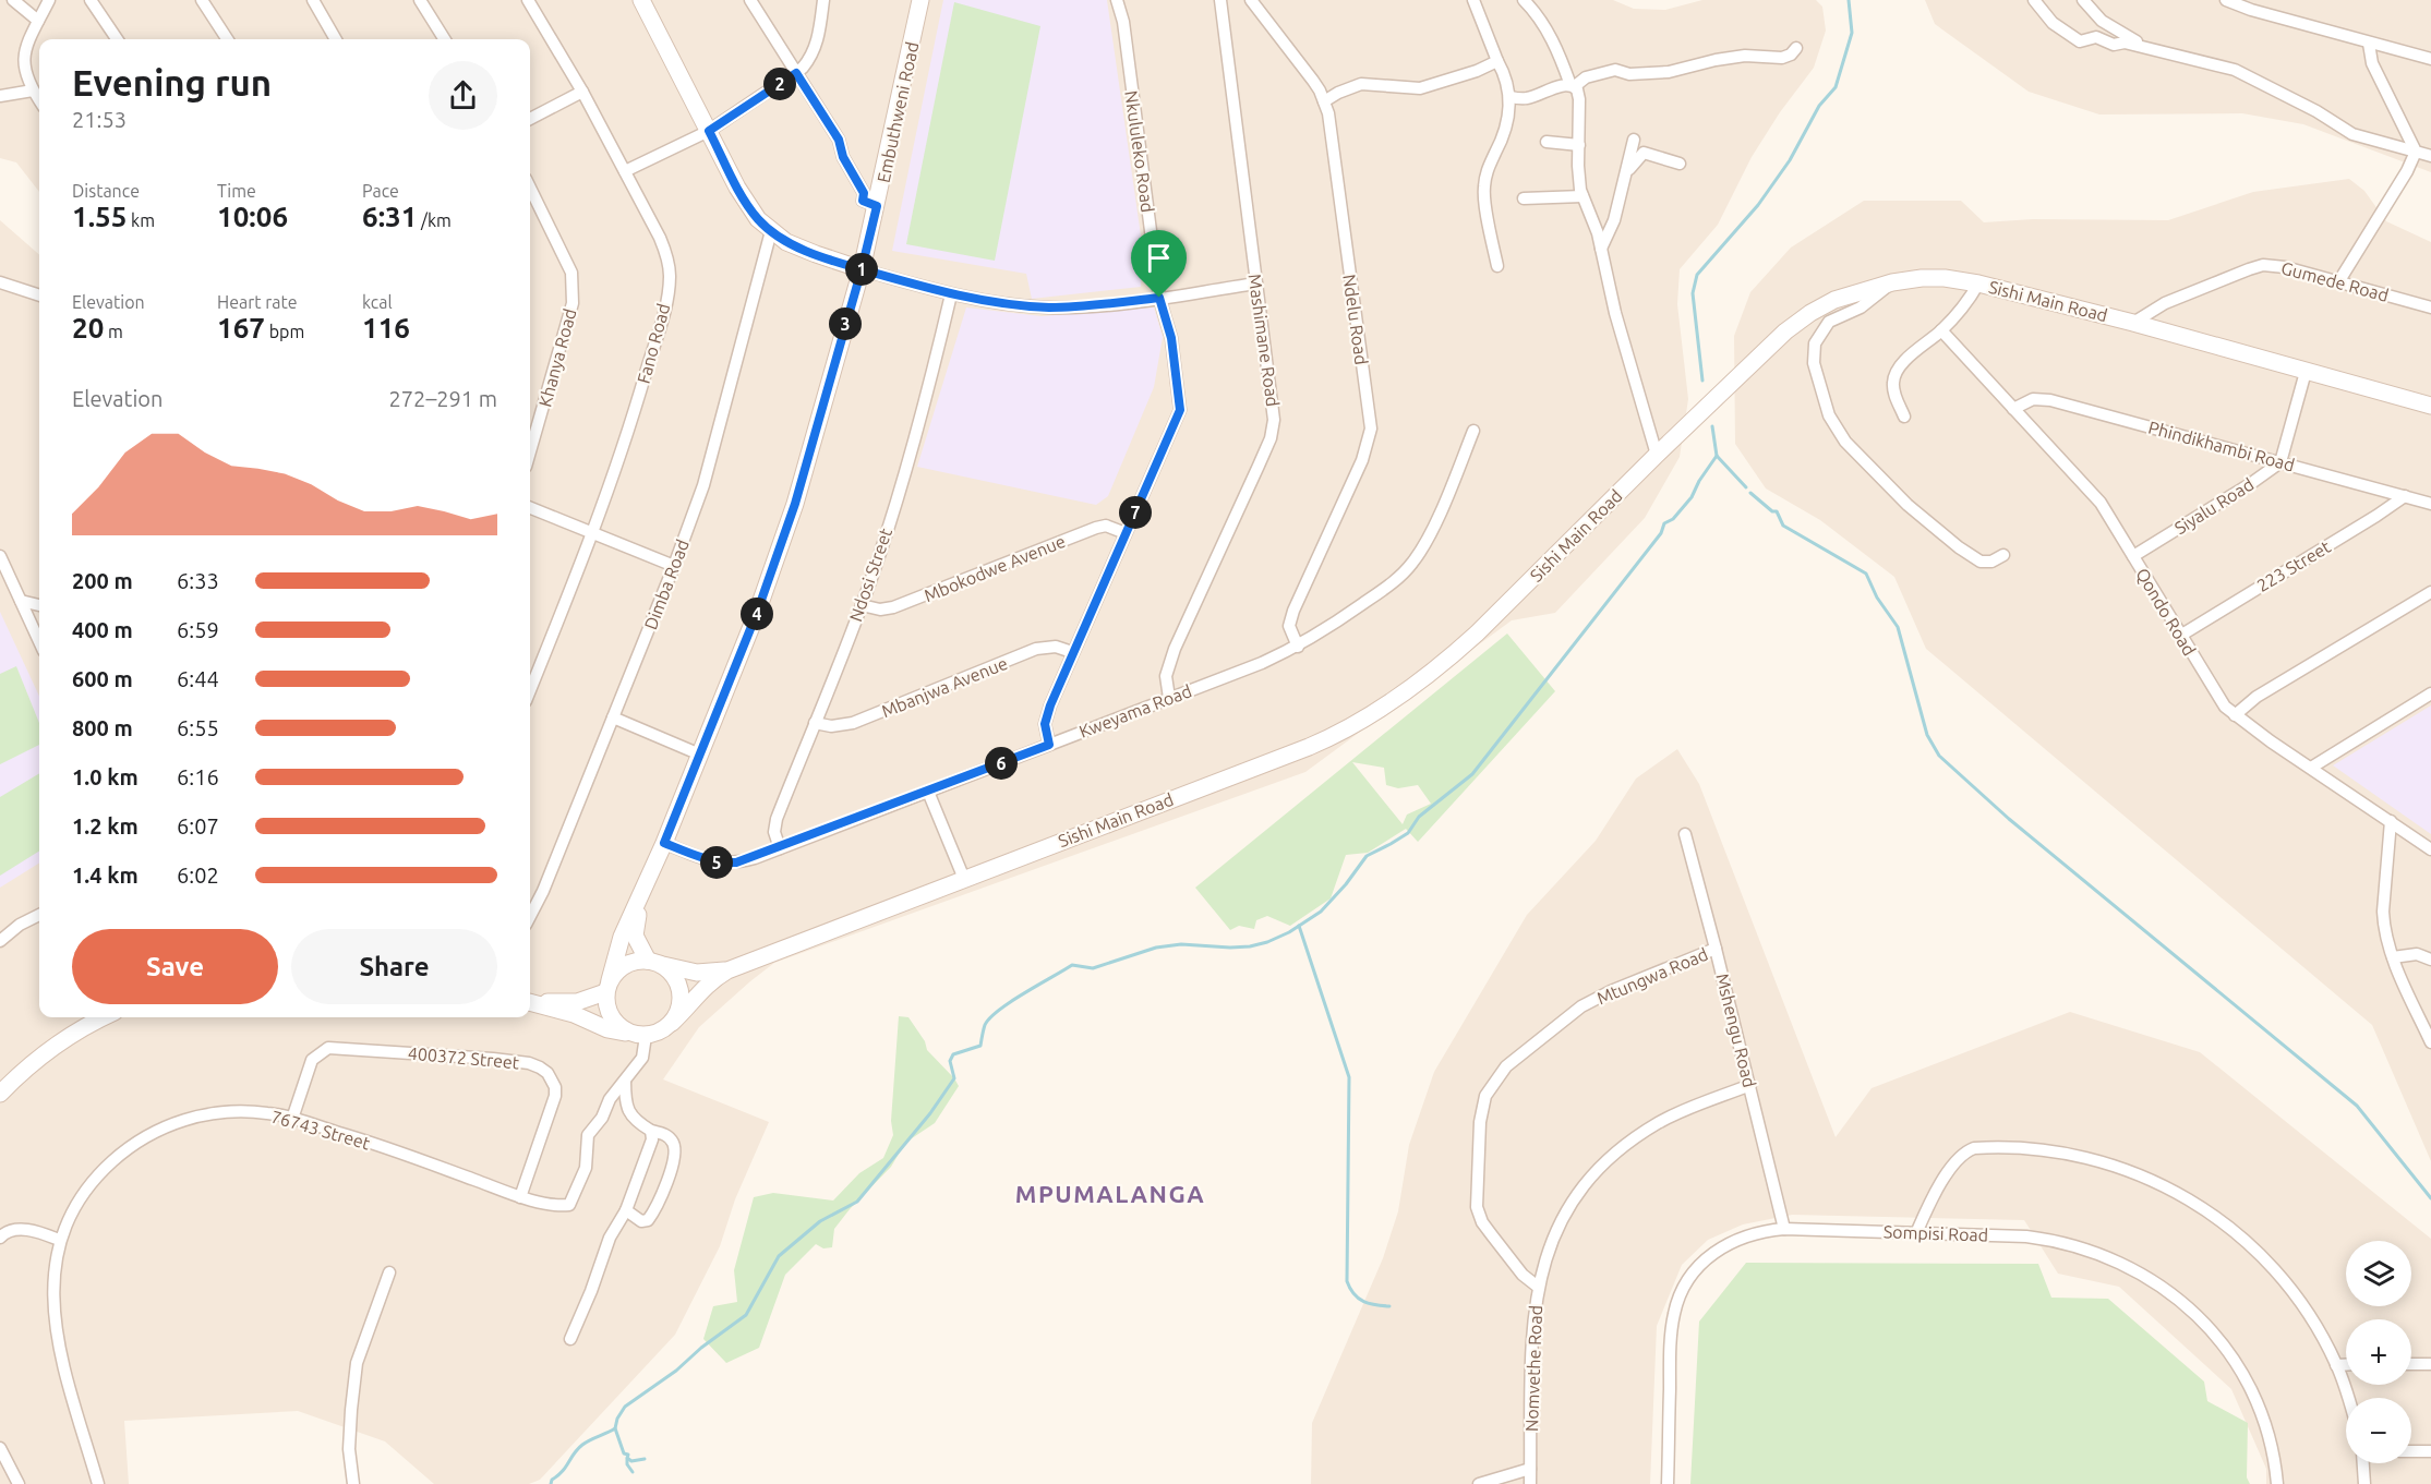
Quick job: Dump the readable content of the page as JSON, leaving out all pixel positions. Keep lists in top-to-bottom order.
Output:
{
  "streets": {
    "street": [
      "Embuthweni Road",
      "Nkululeko Road",
      "Gumede Road",
      "Sishi Main Road",
      "Ndelu Road",
      "Mashimane Road",
      "Fano Road",
      "Khanya Road",
      "Phindikhambi Road",
      "Siyalu Road",
      "223 Street",
      "Mbokodwe Avenue",
      "Ndosi Street",
      "Dimba Road",
      "Qondo Road",
      "Mbanjwa Avenue",
      "Kweyama Road",
      "Mtungwa Road",
      "Mshengu Road",
      "400372 Street",
      "76743 Street",
      "Sompisi Road",
      "Nomvethe Road"
    ]
  },
  "crossings": [
    ["Embuthweni Road", "Sishi Main Road"],
    ["Embuthweni Road", "Kweyama Road"],
    ["Embuthweni Road", "76743 Street"],
    ["Nkululeko Road", "Mbokodwe Avenue"],
    ["Nkululeko Road", "Mbanjwa Avenue"],
    ["Nkululeko Road", "Kweyama Road"],
    ["Gumede Road", "Sishi Main Road"],
    ["Sishi Main Road", "76743 Street"],
    ["Ndelu Road", "Kweyama Road"],
    ["Mashimane Road", "Kweyama Road"],
    ["Phindikhambi Road", "Siyalu Road"],
    ["Phindikhambi Road", "223 Street"],
    ["Phindikhambi Road", "Qondo Road"],
    ["Siyalu Road", "Qondo Road"],
    ["223 Street", "Qondo Road"],
    ["Mbokodwe Avenue", "Ndosi Street"],
    ["Ndosi Street", "Mbanjwa Avenue"],
    ["Ndosi Street", "Kweyama Road"],
    ["Mtungwa Road", "Mshengu Road"],
    ["Mtungwa Road", "Nomvethe Road"],
    ["Mshengu Road", "Sompisi Road"],
    ["Mshengu Road", "Nomvethe Road"],
    ["400372 Street", "76743 Street"]
  ],
  "districts": ["MPUMALANGA"],
  "page": {
    "heading": ["Evening run", "21:53"],
    "pins": [
      "2",
      "1",
      "3",
      "7",
      "4",
      "6",
      "5"
    ],
    "stats": [
      ["Distance", "1.55 km"],
      ["Time", "10:06"],
      ["Pace", "6:31 /km"],
      ["Elevation", "20 m"],
      ["Heart rate", "167 bpm"],
      ["kcal", "116"]
    ],
    "chart": ["Elevation", "272–291 m"],
    "list": [
      {
        "name": "200 m",
        "note": "6:33"
      },
      {
        "name": "400 m",
        "note": "6:59"
      },
      {
        "name": "600 m",
        "note": "6:44"
      },
      {
        "name": "800 m",
        "note": "6:55"
      },
      {
        "name": "1.0 km",
        "note": "6:16"
      },
      {
        "name": "1.2 km",
        "note": "6:07"
      },
      {
        "name": "1.4 km",
        "note": "6:02"
      }
    ],
    "buttons": ["Save", "Share"],
    "map_buttons": ["+", "−"]
  }
}
